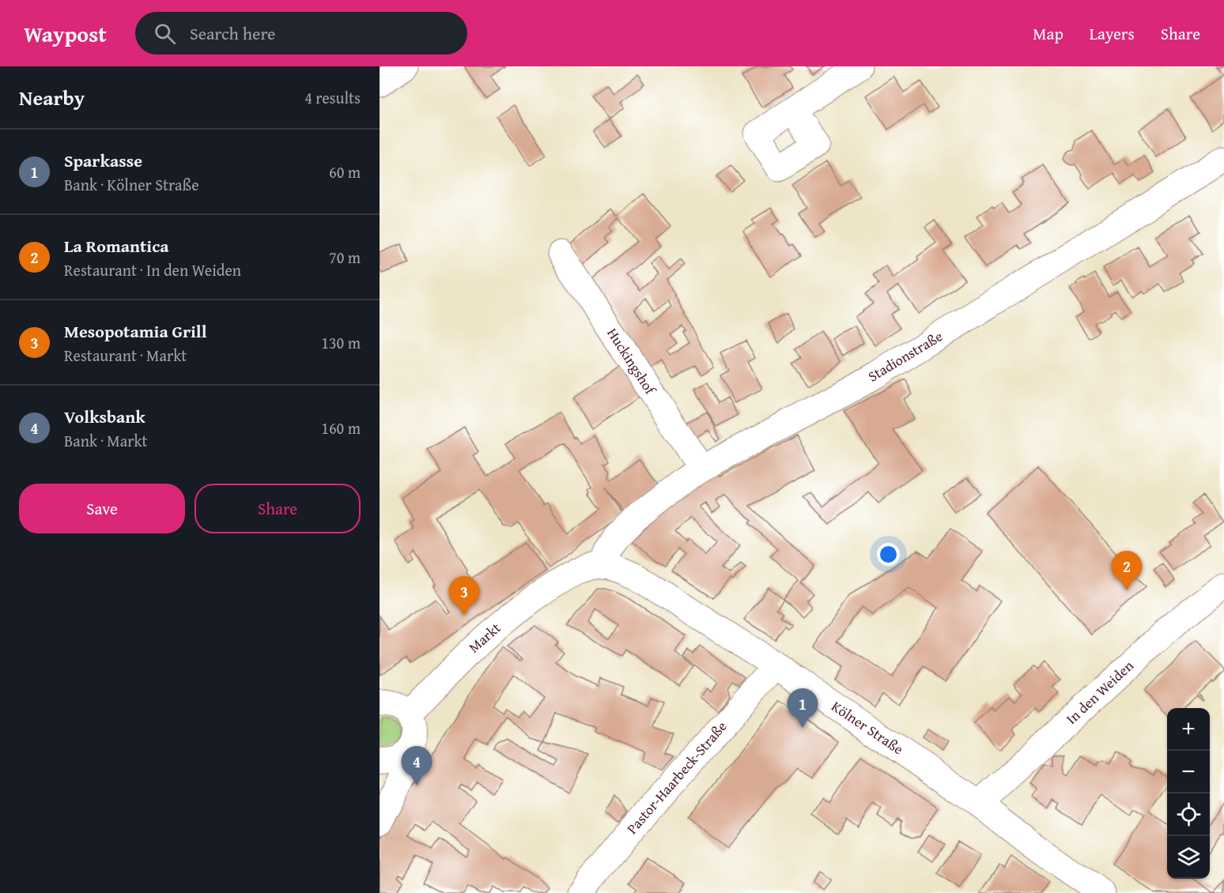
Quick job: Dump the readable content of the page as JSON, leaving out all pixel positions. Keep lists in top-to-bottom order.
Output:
{
  "streets": {
    "street": [
      "Stadionstraße",
      "Huckingshof",
      "Markt",
      "In den Weiden",
      "Kölner Straße",
      "Pastor-Haarbeck-Straße"
    ]
  },
  "crossings": [
    ["Stadionstraße", "Huckingshof"],
    ["Stadionstraße", "Kölner Straße"],
    ["Markt", "Kölner Straße"],
    ["In den Weiden", "Kölner Straße"],
    ["Kölner Straße", "Pastor-Haarbeck-Straße"]
  ],
  "page": {
    "header": "Waypost",
    "search": "Search here",
    "nav": ["Map", "Layers", "Share"],
    "heading": ["Nearby", "4 results"],
    "list": [
      {
        "mark": "1",
        "name": "Sparkasse",
        "note": "Bank · Kölner Straße",
        "value": "60 m"
      },
      {
        "mark": "2",
        "name": "La Romantica",
        "note": "Restaurant · In den Weiden",
        "value": "70 m"
      },
      {
        "mark": "3",
        "name": "Mesopotamia Grill",
        "note": "Restaurant · Markt",
        "value": "130 m"
      },
      {
        "mark": "4",
        "name": "Volksbank",
        "note": "Bank · Markt",
        "value": "160 m"
      }
    ],
    "buttons": ["Save", "Share"],
    "pins": [
      "2",
      "3",
      "1",
      "4"
    ],
    "map_buttons": ["+", "−"]
  }
}
